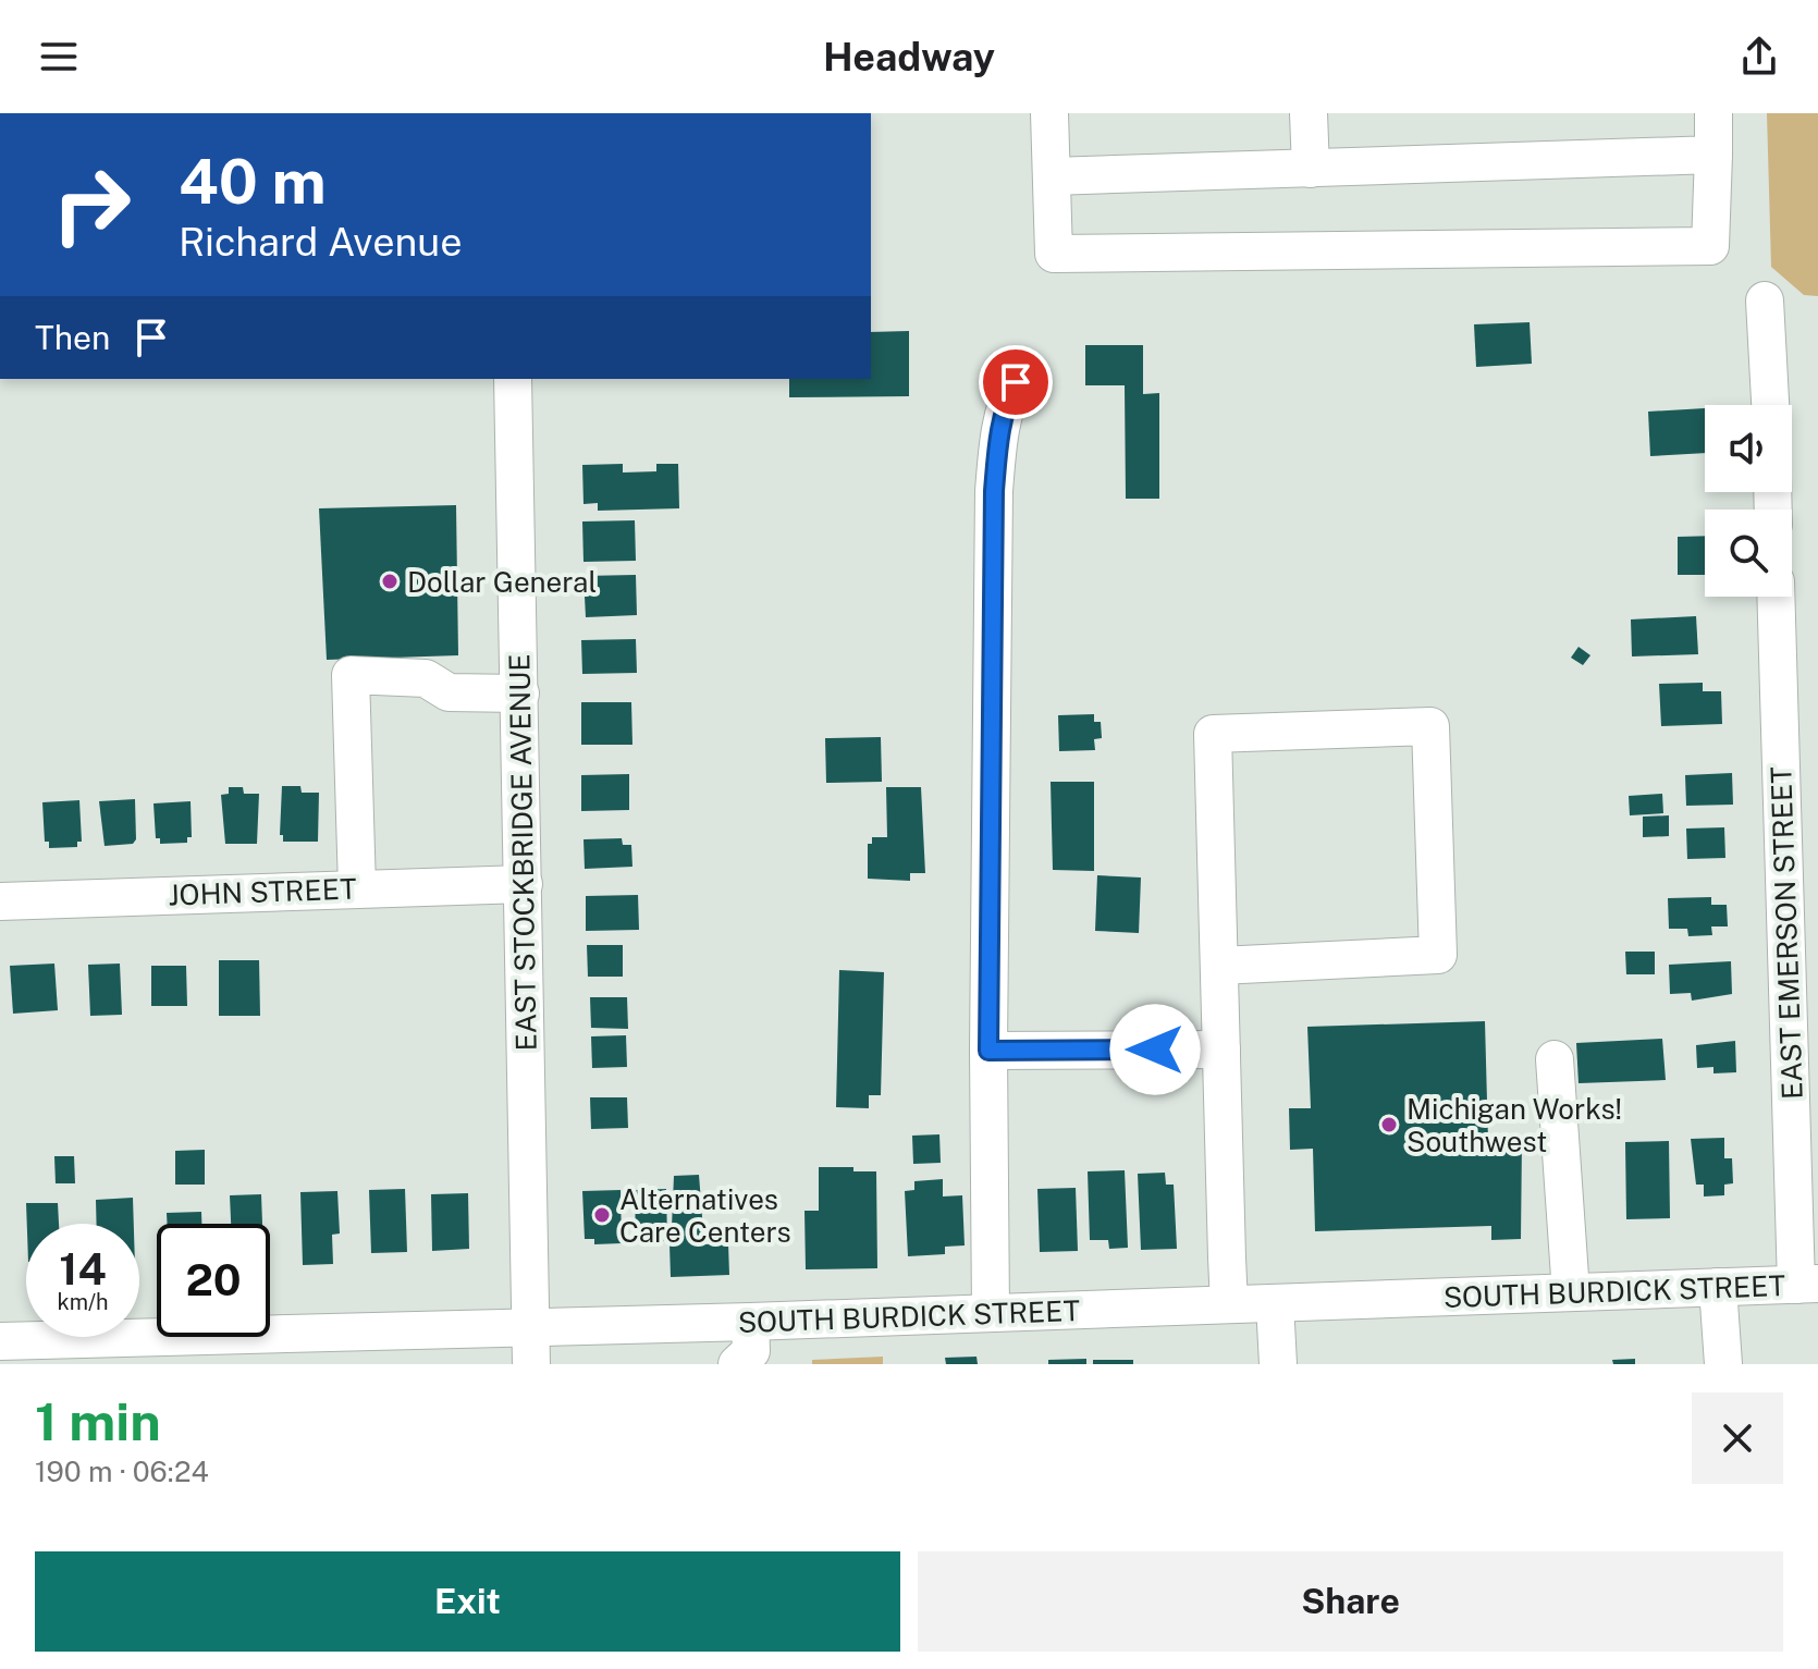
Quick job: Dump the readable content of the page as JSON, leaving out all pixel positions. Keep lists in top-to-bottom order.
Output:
{
  "streets": {
    "street": [
      "EAST STOCKBRIDGE AVENUE",
      "JOHN STREET",
      "EAST EMERSON STREET",
      "SOUTH BURDICK STREET"
    ]
  },
  "crossings": [
    ["EAST STOCKBRIDGE AVENUE", "JOHN STREET"],
    ["EAST STOCKBRIDGE AVENUE", "SOUTH BURDICK STREET"],
    ["EAST EMERSON STREET", "SOUTH BURDICK STREET"]
  ],
  "places": ["Dollar General", "Michigan Works! Southwest", "Alternatives Care Centers"],
  "page": {
    "header": "Headway",
    "turn": ["40 m", "Richard Avenue"],
    "then": "Then",
    "speed": "14 km/h",
    "limit": "20",
    "heading": ["1 min", "190 m · 06:24"],
    "buttons": ["Exit", "Share"]
  }
}
